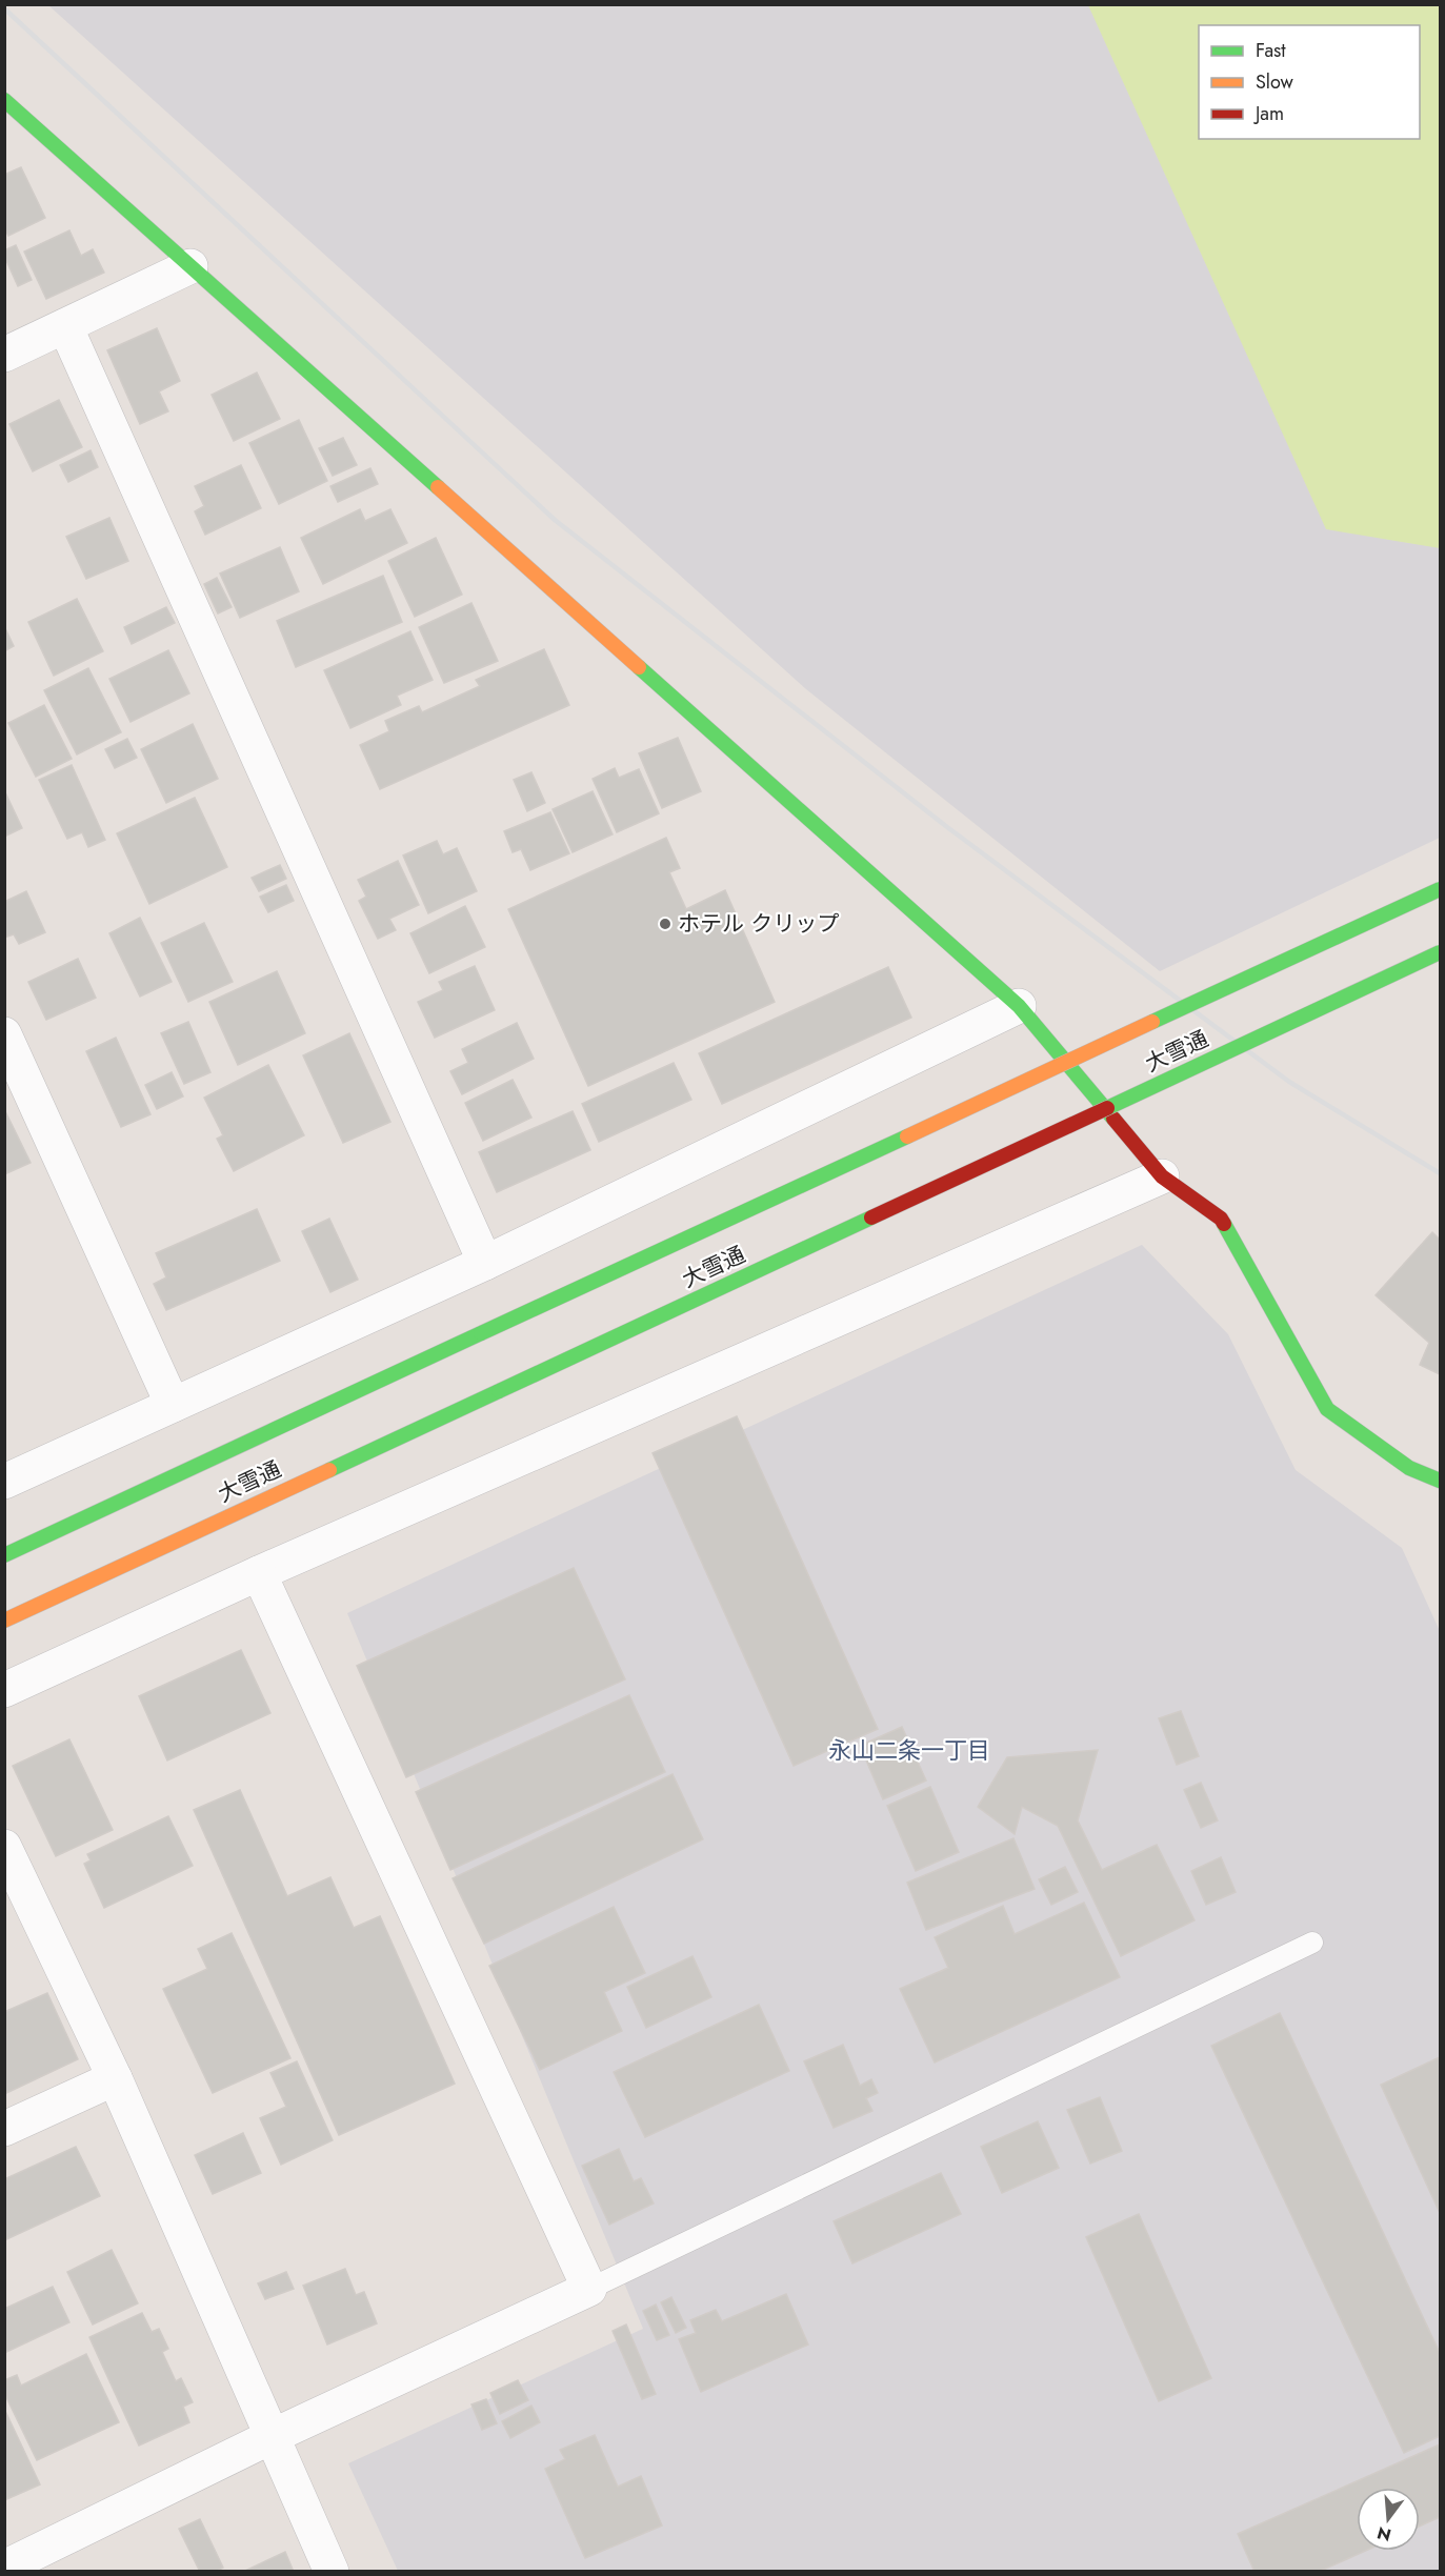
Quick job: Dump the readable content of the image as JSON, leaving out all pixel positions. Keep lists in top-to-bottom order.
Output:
{
  "streets": {
    "main road": ["大雪通"]
  },
  "districts": ["永山二条一丁目"],
  "places": ["ホテル クリップ"],
  "legend": ["Fast", "Slow", "Jam"],
  "north": "bottom"
}
